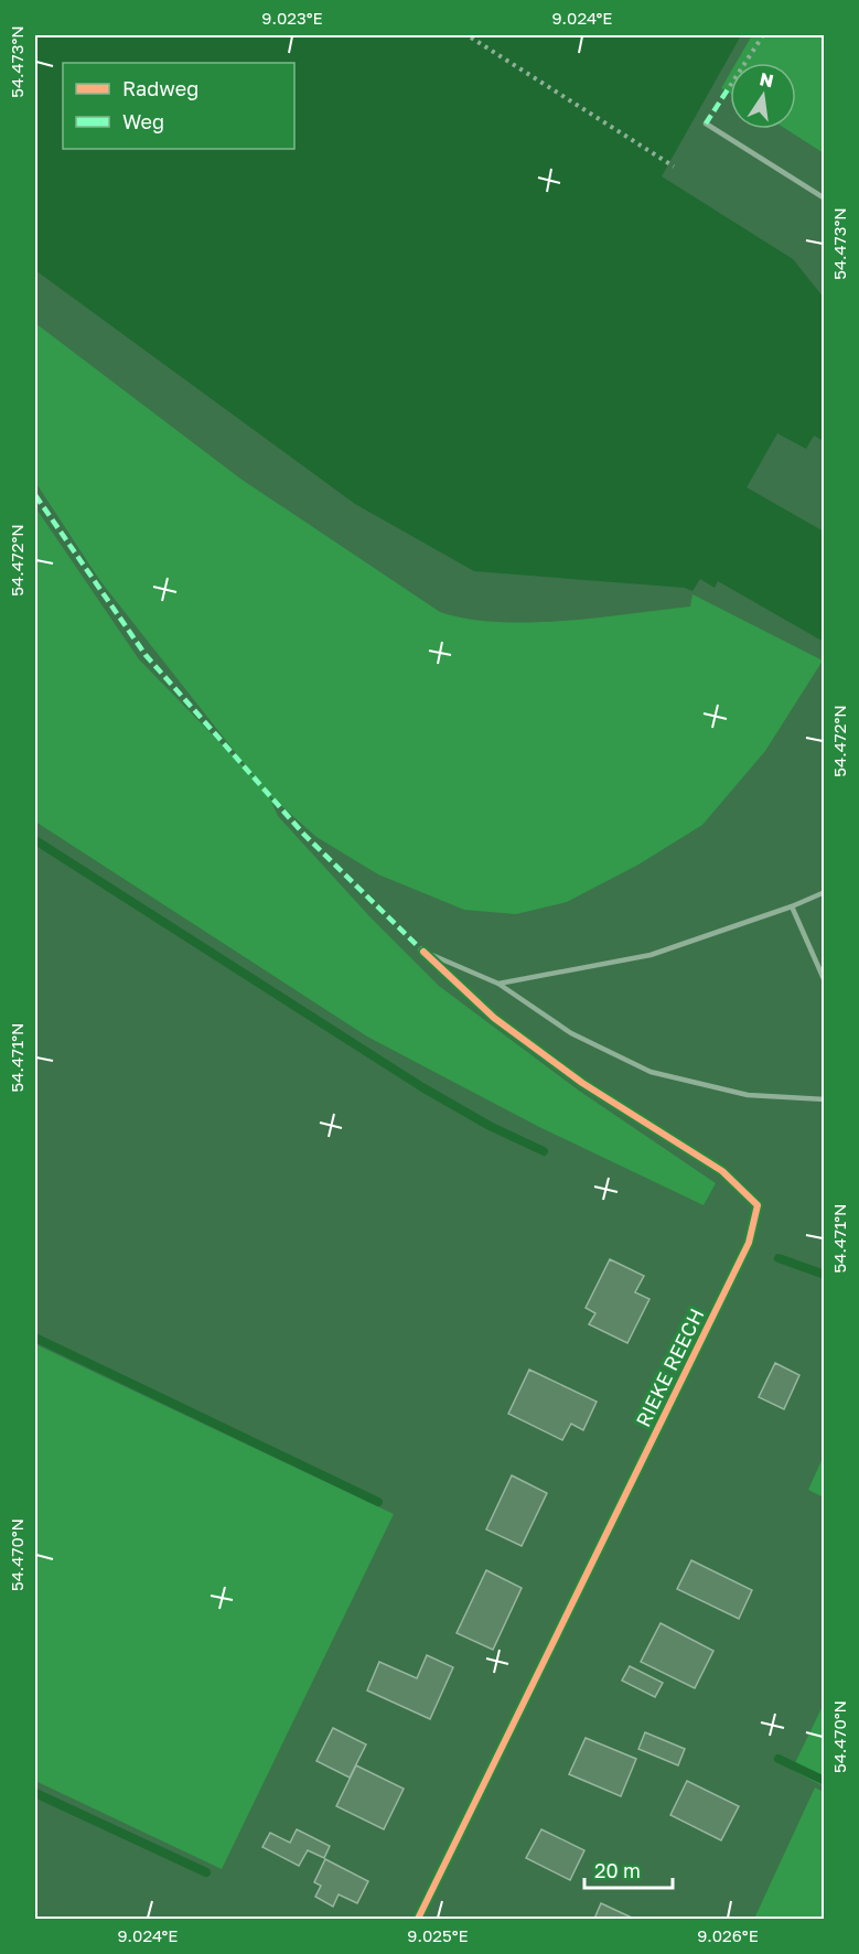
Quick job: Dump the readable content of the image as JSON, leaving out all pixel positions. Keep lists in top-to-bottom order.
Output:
{
  "streets": {
    "street": ["RIEKE REECH"]
  },
  "legend": ["Radweg", "Weg"],
  "scale_bar": "20 m",
  "north": "top",
  "coordinates": [
    "9.023°E",
    "9.024°E",
    "54.473°N",
    "54.472°N",
    "54.471°N",
    "54.470°N",
    "9.025°E",
    "9.026°E"
  ]
}
